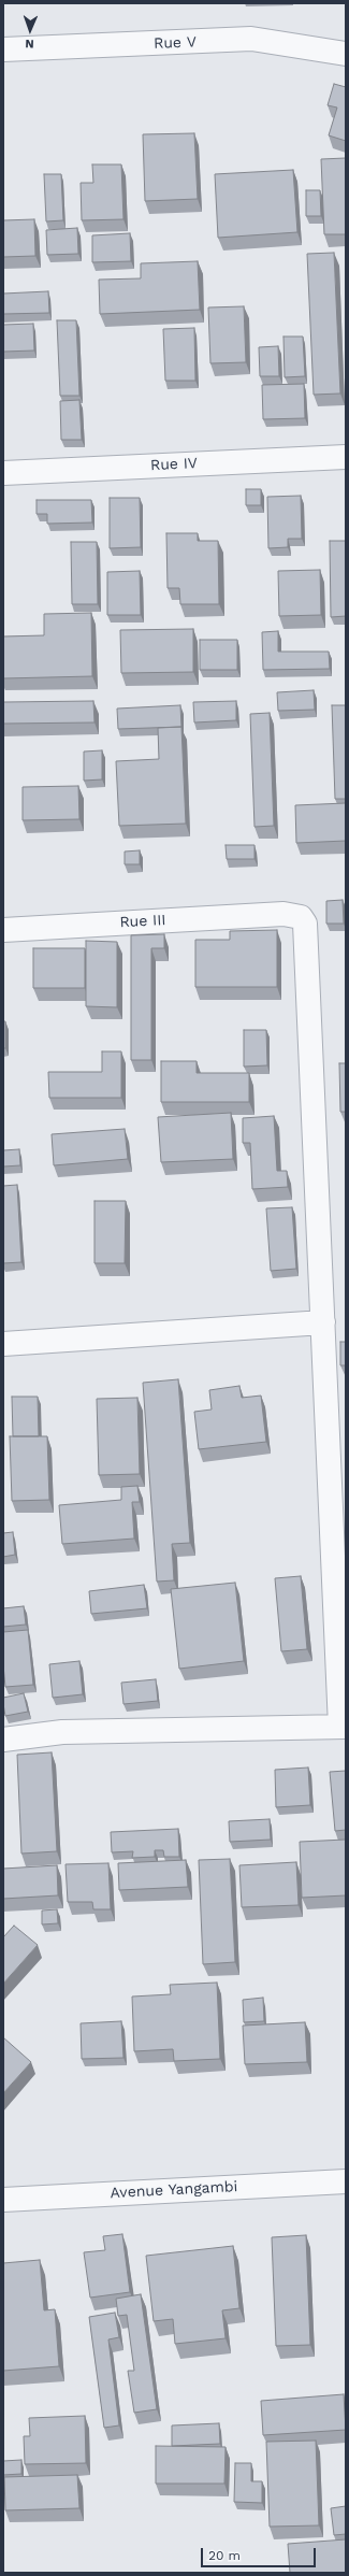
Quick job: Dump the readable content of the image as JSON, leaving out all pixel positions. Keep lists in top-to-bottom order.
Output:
{
  "streets": {
    "street": [
      "Rue V",
      "Rue IV",
      "Rue III",
      "Avenue Yangambi"
    ]
  },
  "scale_bar": "20 m",
  "north": "bottom"
}
